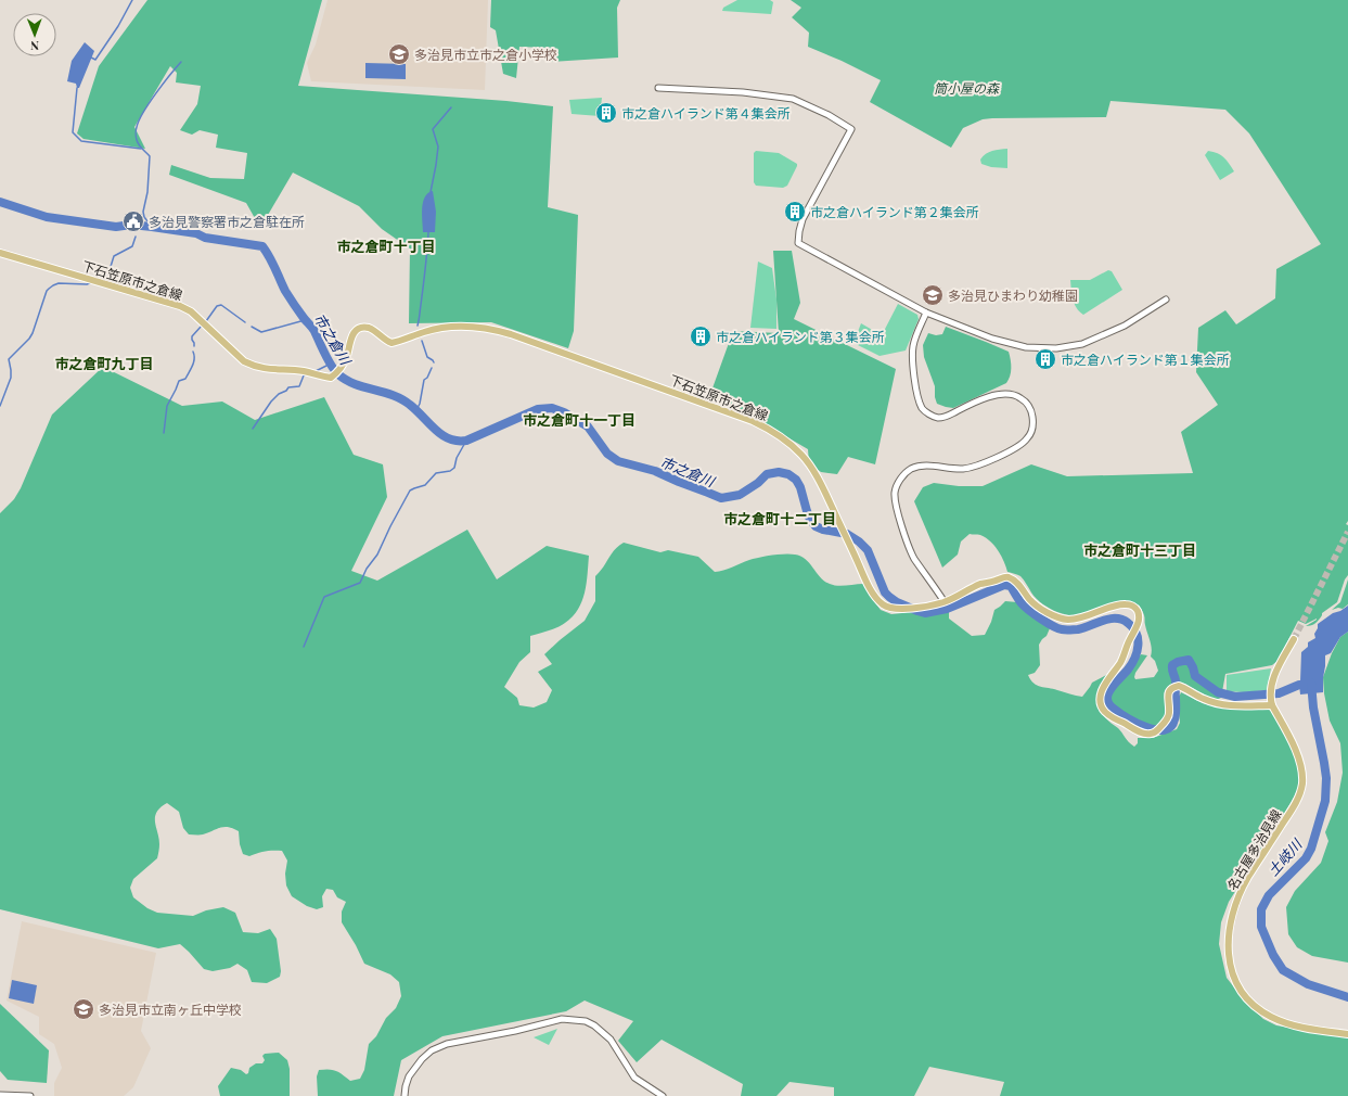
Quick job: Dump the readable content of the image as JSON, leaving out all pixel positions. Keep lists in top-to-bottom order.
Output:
{
  "streets": {
    "main road": ["下石笠原市之倉線", "名古屋多治見線"]
  },
  "crossings": [
    ["下石笠原市之倉線", "名古屋多治見線"]
  ],
  "districts": [
    "市之倉町十丁目",
    "市之倉町九丁目",
    "市之倉町十一丁目",
    "市之倉町十二丁目",
    "市之倉町十三丁目"
  ],
  "water": ["市之倉川", "土岐川"],
  "parks": ["筒小屋の森"],
  "places": {
    "school or university": ["多治見市立市之倉小学校", "多治見ひまわり幼稚園", "多治見市立南ヶ丘中学校"],
    "building": [
      "市之倉ハイランド第４集会所",
      "市之倉ハイランド第２集会所",
      "市之倉ハイランド第３集会所",
      "市之倉ハイランド第１集会所"
    ],
    "public building": ["多治見警察署市之倉駐在所"]
  },
  "north": "bottom"
}
